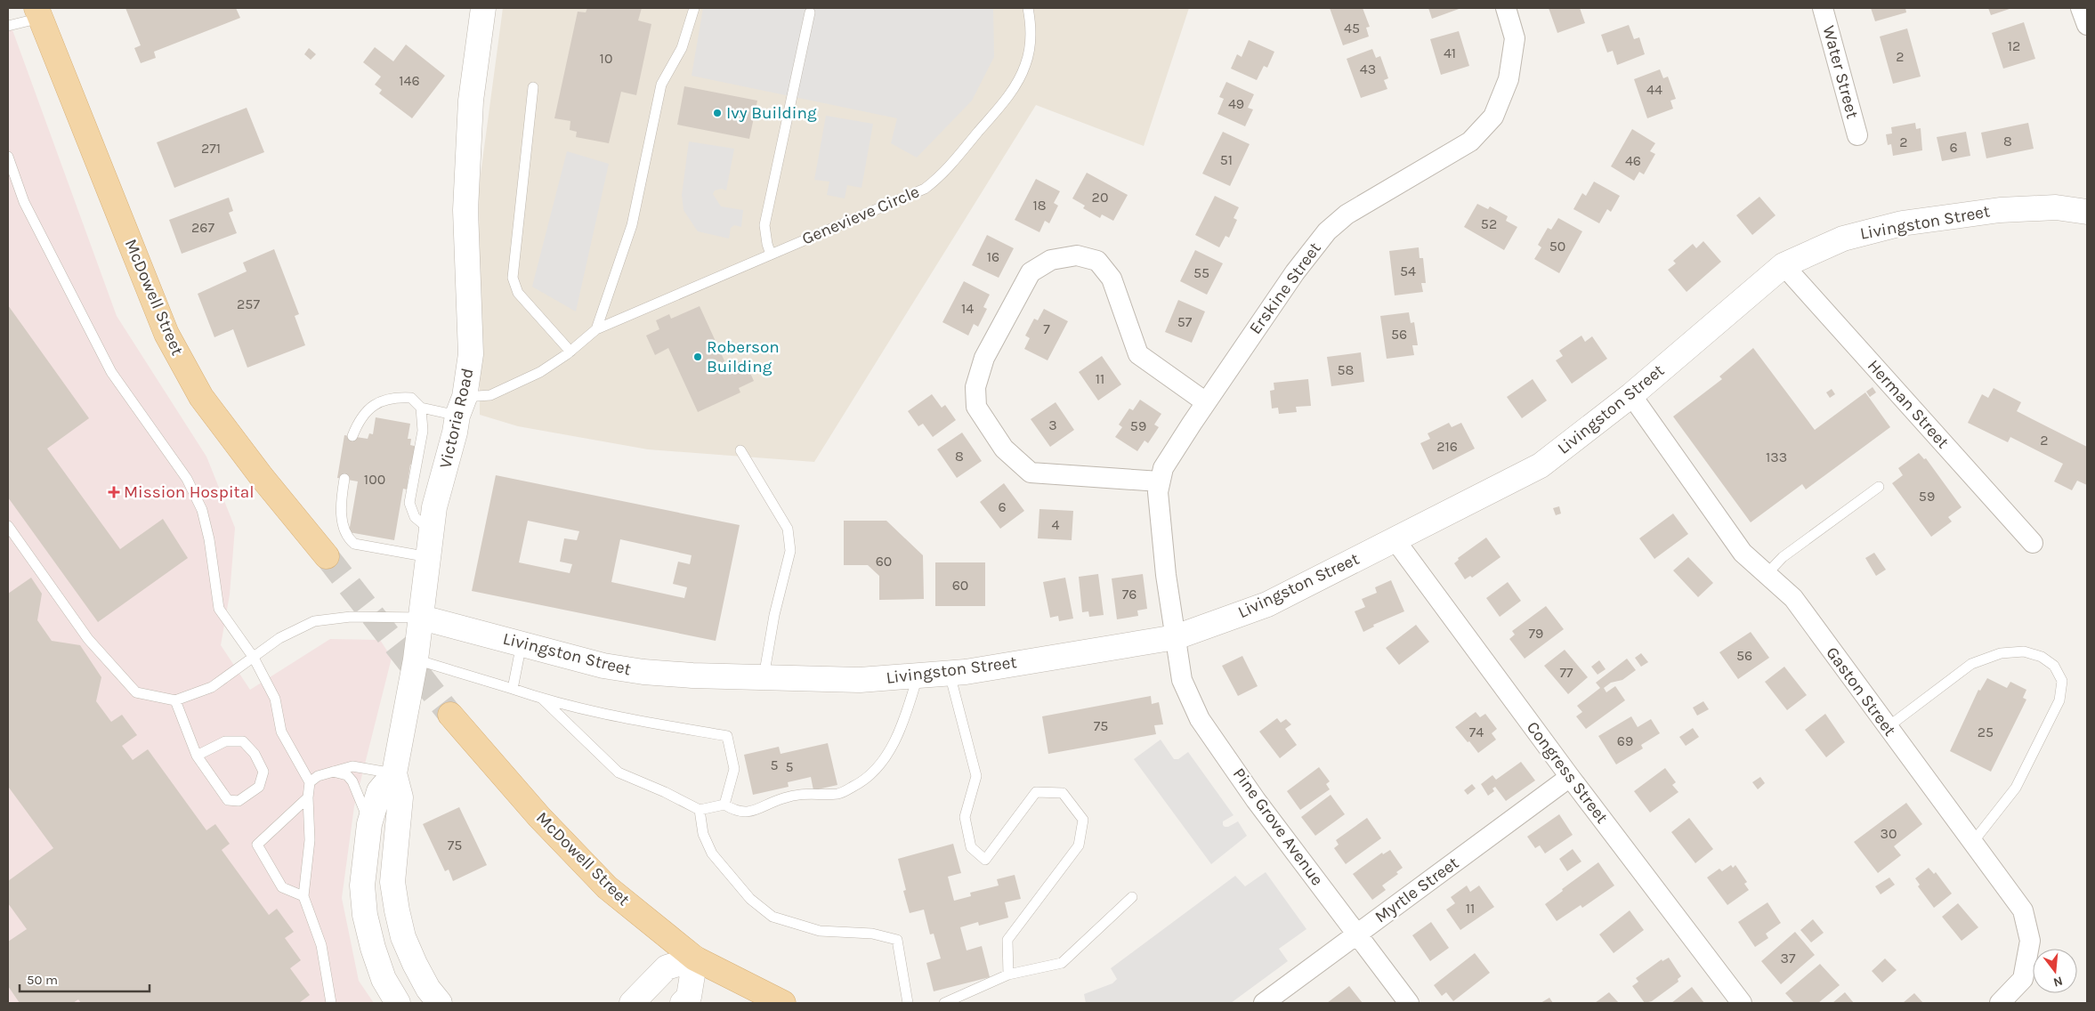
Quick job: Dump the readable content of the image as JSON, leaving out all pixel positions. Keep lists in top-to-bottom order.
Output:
{
  "streets": {
    "main road": ["McDowell Street"],
    "street": [
      "Water Street",
      "Livingston Street",
      "Erskine Street",
      "Herman Street",
      "Victoria Road",
      "Gaston Street",
      "Congress Street",
      "Pine Grove Avenue",
      "Myrtle Street"
    ],
    "lane": ["Genevieve Circle"]
  },
  "crossings": [
    ["Livingston Street", "Erskine Street"],
    ["Livingston Street", "Herman Street"],
    ["Livingston Street", "Victoria Road"],
    ["Livingston Street", "Gaston Street"],
    ["Livingston Street", "Congress Street"],
    ["Livingston Street", "Pine Grove Avenue"],
    ["Erskine Street", "Pine Grove Avenue"],
    ["Congress Street", "Myrtle Street"],
    ["Pine Grove Avenue", "Myrtle Street"]
  ],
  "places": {
    "other": ["Ivy Building", "Roberson Building"],
    "health": ["Mission Hospital"]
  },
  "house_numbers": [
    "45",
    "12",
    "41",
    "2",
    "10",
    "43",
    "146",
    "44",
    "49",
    "8",
    "2",
    "6",
    "271",
    "51",
    "46",
    "20",
    "18",
    "52",
    "267",
    "50",
    "16",
    "54",
    "55",
    "257",
    "14",
    "57",
    "7",
    "56",
    "58",
    "11",
    "3",
    "59",
    "2",
    "216",
    "8",
    "133",
    "100",
    "59",
    "6",
    "4",
    "60",
    "60",
    "76",
    "79",
    "56",
    "77",
    "75",
    "74",
    "25",
    "69",
    "5",
    "5",
    "30",
    "75",
    "11",
    "37"
  ],
  "scale_bar": "50 m",
  "north": "bottom"
}
